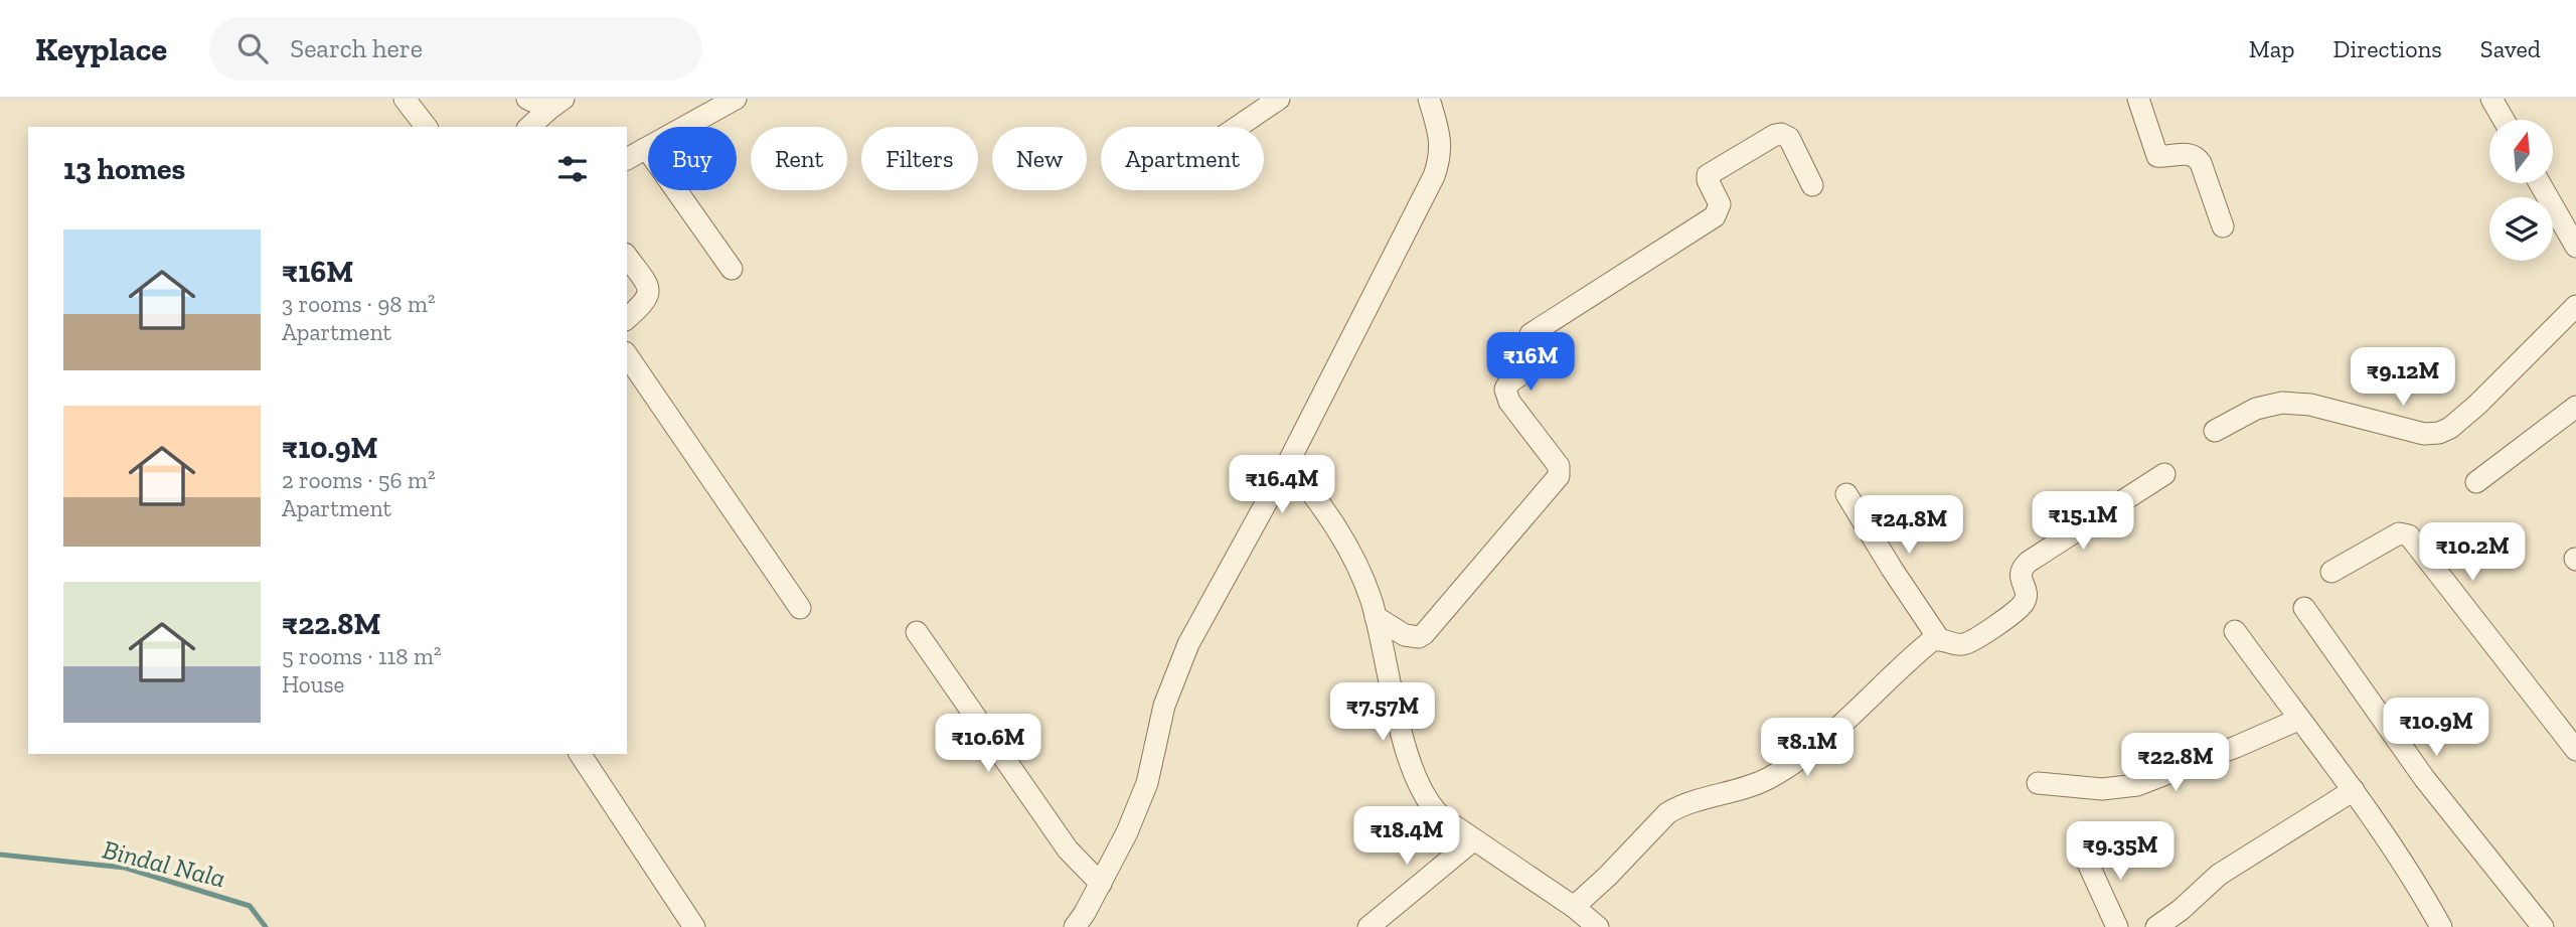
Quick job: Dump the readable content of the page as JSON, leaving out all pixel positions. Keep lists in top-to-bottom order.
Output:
{
  "water": ["Bindal Nala"],
  "north": "top",
  "page": {
    "header": "Keyplace",
    "search": "Search here",
    "nav": ["Map", "Directions", "Saved"],
    "chip": [
      "Buy",
      "Rent",
      "Filters",
      "New",
      "Apartment"
    ],
    "heading": "13 homes",
    "list": [
      {
        "name": "₹16M",
        "note": "3 rooms · 98 m² · Apartment"
      },
      {
        "name": "₹10.9M",
        "note": "2 rooms · 56 m² · Apartment"
      },
      {
        "name": "₹22.8M",
        "note": "5 rooms · 118 m² · House"
      }
    ],
    "price": [
      "₹16M",
      "₹9.12M",
      "₹16.4M",
      "₹15.1M",
      "₹24.8M",
      "₹10.2M",
      "₹7.57M",
      "₹10.9M",
      "₹10.6M",
      "₹8.1M",
      "₹22.8M",
      "₹18.4M",
      "₹9.35M"
    ]
  }
}
